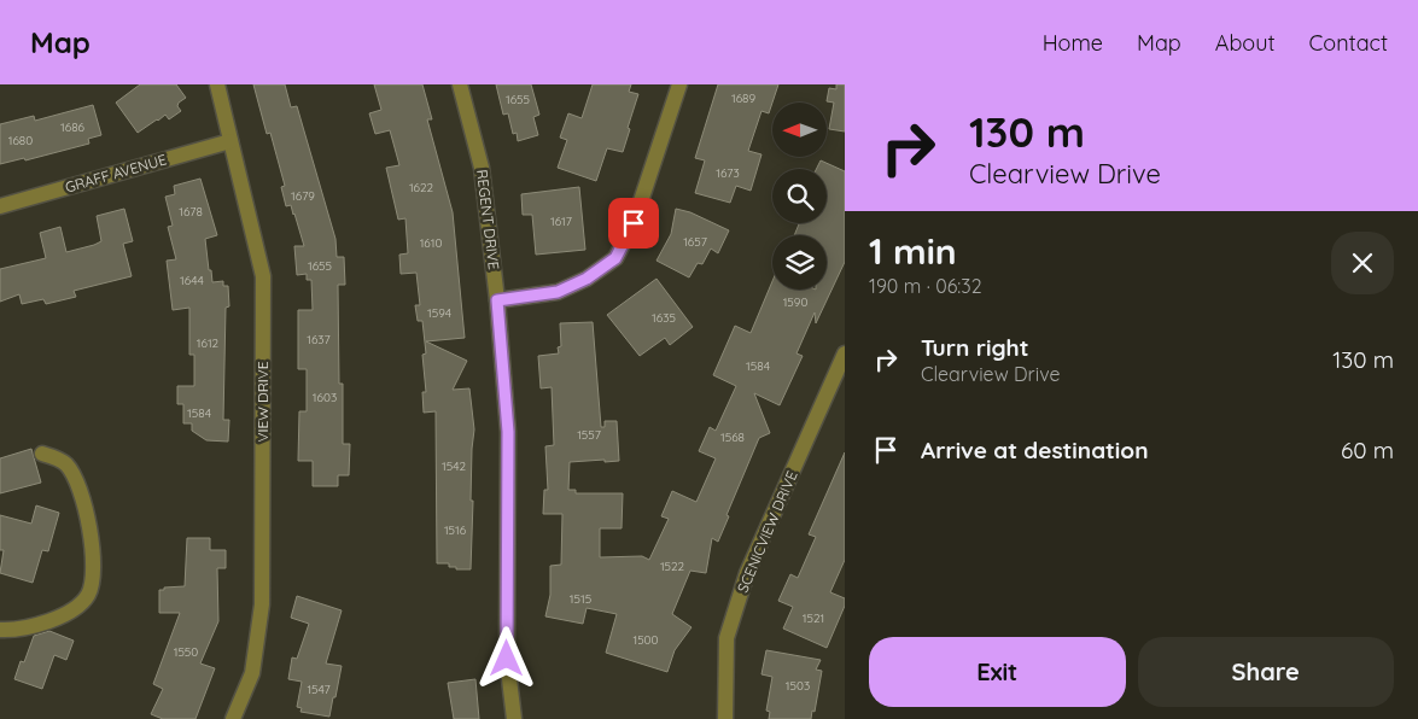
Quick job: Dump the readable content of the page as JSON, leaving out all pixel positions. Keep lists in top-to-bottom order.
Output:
{
  "streets": {
    "street": [
      "GRAFF AVENUE",
      "REGENT DRIVE",
      "VIEW DRIVE",
      "SCENICVIEW DRIVE"
    ]
  },
  "crossings": [
    ["GRAFF AVENUE", "VIEW DRIVE"]
  ],
  "house_numbers": [
    "1689",
    "1655",
    "1686",
    "1680",
    "1673",
    "1622",
    "1679",
    "1678",
    "1617",
    "1657",
    "1610",
    "1655",
    "1644",
    "1590",
    "1594",
    "1635",
    "1637",
    "1612",
    "1584",
    "1603",
    "1584",
    "1557",
    "1568",
    "1542",
    "1516",
    "1522",
    "1515",
    "1521",
    "1500",
    "1550",
    "1503",
    "1547"
  ],
  "north": "left",
  "page": {
    "header": "Map",
    "nav": [
      "Home",
      "Map",
      "About",
      "Contact"
    ],
    "turn": ["130 m", "Clearview Drive"],
    "heading": ["1 min", "190 m · 06:32"],
    "list": [
      {
        "name": "Turn right",
        "note": "Clearview Drive",
        "value": "130 m"
      },
      {
        "name": "Arrive at destination",
        "value": "60 m"
      }
    ],
    "buttons": ["Exit", "Share"]
  }
}
